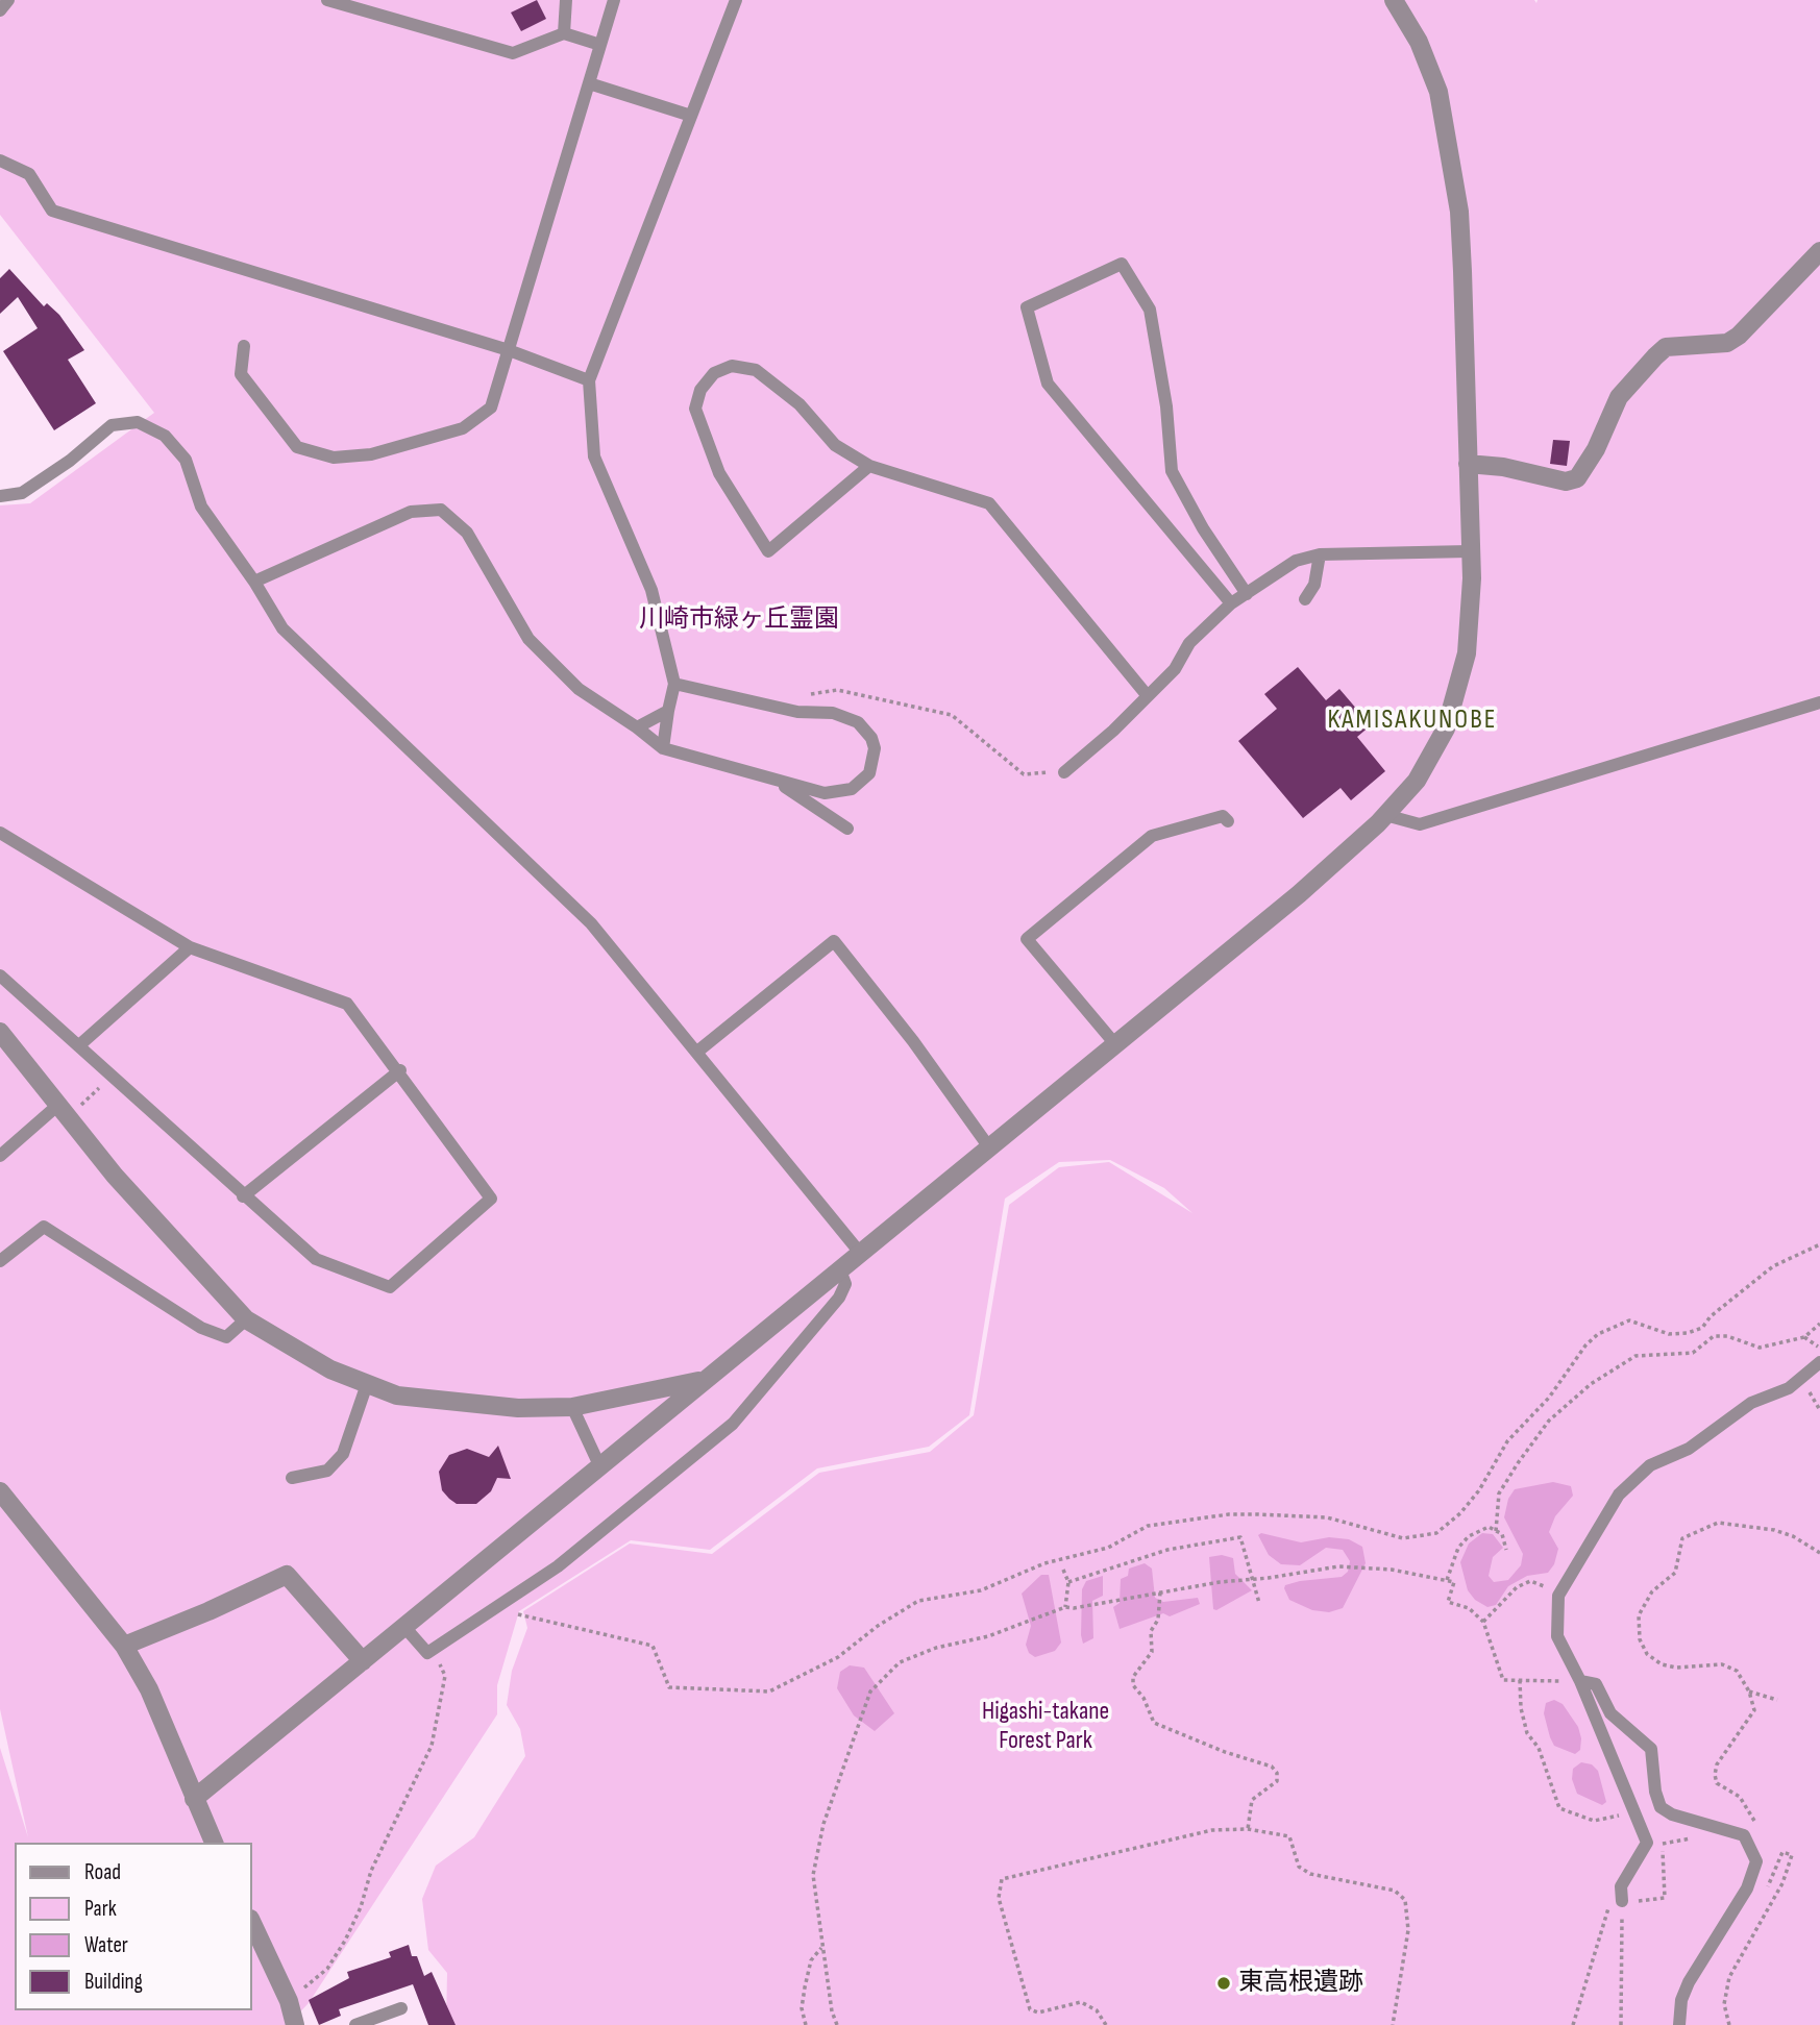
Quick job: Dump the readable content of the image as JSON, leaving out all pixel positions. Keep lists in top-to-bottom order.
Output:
{
  "districts": ["KAMISAKUNOBE"],
  "parks": ["川崎市緑ヶ丘霊園", "Higashi-takane Forest Park"],
  "places": ["東高根遺跡"],
  "legend": [
    "Road",
    "Park",
    "Water",
    "Building"
  ]
}
